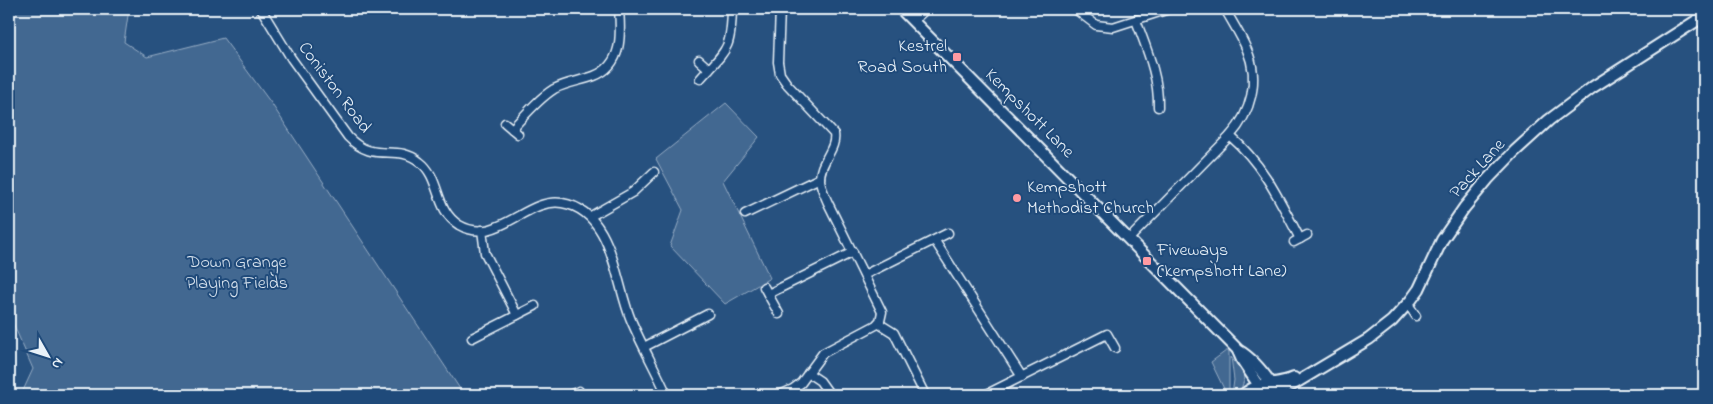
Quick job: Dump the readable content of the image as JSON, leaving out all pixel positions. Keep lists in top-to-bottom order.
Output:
{
  "streets": {
    "street": ["Coniston Road", "Kempshott Lane", "Pack Lane"]
  },
  "crossings": [
    ["Kempshott Lane", "Pack Lane"]
  ],
  "parks": ["Down Grange Playing Fields"],
  "places": {
    "transit": ["Kestrel Road South", "Fiveways (kempshott Lane)"],
    "other": ["Kempshott Methodist Church"]
  },
  "north": "bottom right"
}
